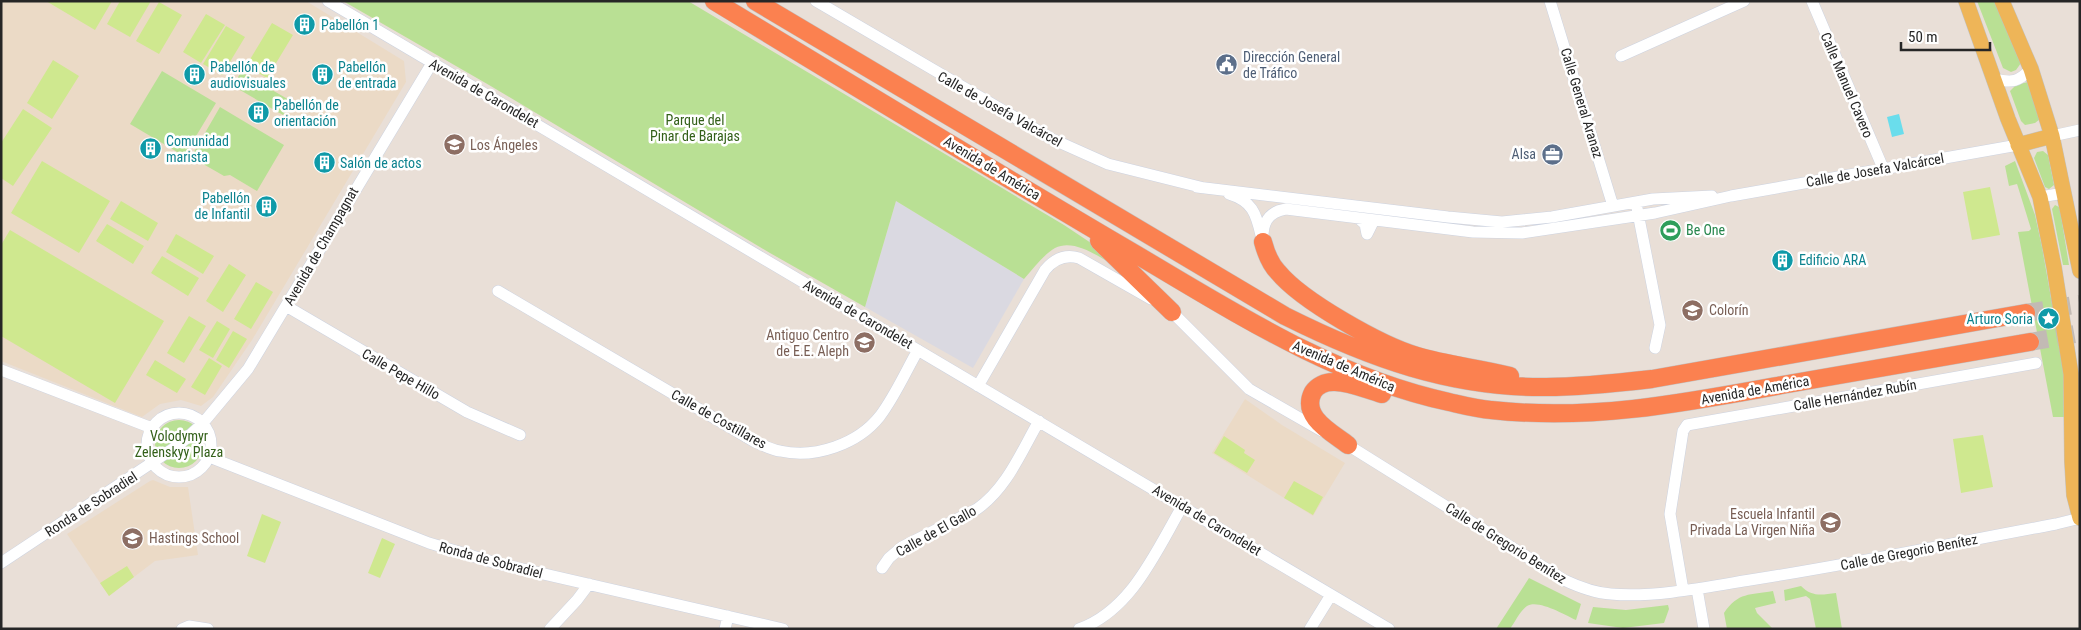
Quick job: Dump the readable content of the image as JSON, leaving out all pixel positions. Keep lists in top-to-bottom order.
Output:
{
  "streets": {
    "highway": ["Avenida de América"],
    "street": [
      "Calle Manuel Cavero",
      "Avenida de Carondelet",
      "Calle General Aranaz",
      "Calle de Josefa Valcárcel",
      "Avenida de Champagnat",
      "Calle Pepe Hillo",
      "Calle Hernández Rubín",
      "Calle de Costillares",
      "Ronda de Sobradiel",
      "Calle de El Gallo",
      "Calle de Gregorio Benítez"
    ]
  },
  "crossings": [
    ["Calle Manuel Cavero", "Calle de Josefa Valcárcel"],
    ["Avenida de Carondelet", "Avenida de Champagnat"],
    ["Avenida de Carondelet", "Calle de Costillares"],
    ["Avenida de Carondelet", "Calle de El Gallo"],
    ["Avenida de Carondelet", "Calle de Gregorio Benítez"],
    ["Calle General Aranaz", "Calle de Josefa Valcárcel"],
    ["Avenida de Champagnat", "Calle Pepe Hillo"],
    ["Avenida de Champagnat", "Ronda de Sobradiel"],
    ["Calle Hernández Rubín", "Calle de Gregorio Benítez"]
  ],
  "parks": ["Parque del Pinar de Barajas", "Volodymyr Zelenskyy Plaza"],
  "places": {
    "building": [
      "Pabellón 1",
      "Pabellón de audiovisuales",
      "Pabellón de entrada",
      "Pabellón de orientación",
      "Comunidad marista",
      "Salón de actos",
      "Pabellón de Infantil",
      "Edificio ARA"
    ],
    "public building": ["Dirección General de Tráfico"],
    "school or university": [
      "Los Ángeles",
      "Colorín",
      "Antiguo Centro de E.E. Aleph",
      "Escuela Infantil Privada La Virgen Niña",
      "Hastings School"
    ],
    "office": ["Alsa"],
    "sports": ["Be One"],
    "place": ["Arturo Soria"]
  },
  "scale_bar": "50 m"
}
